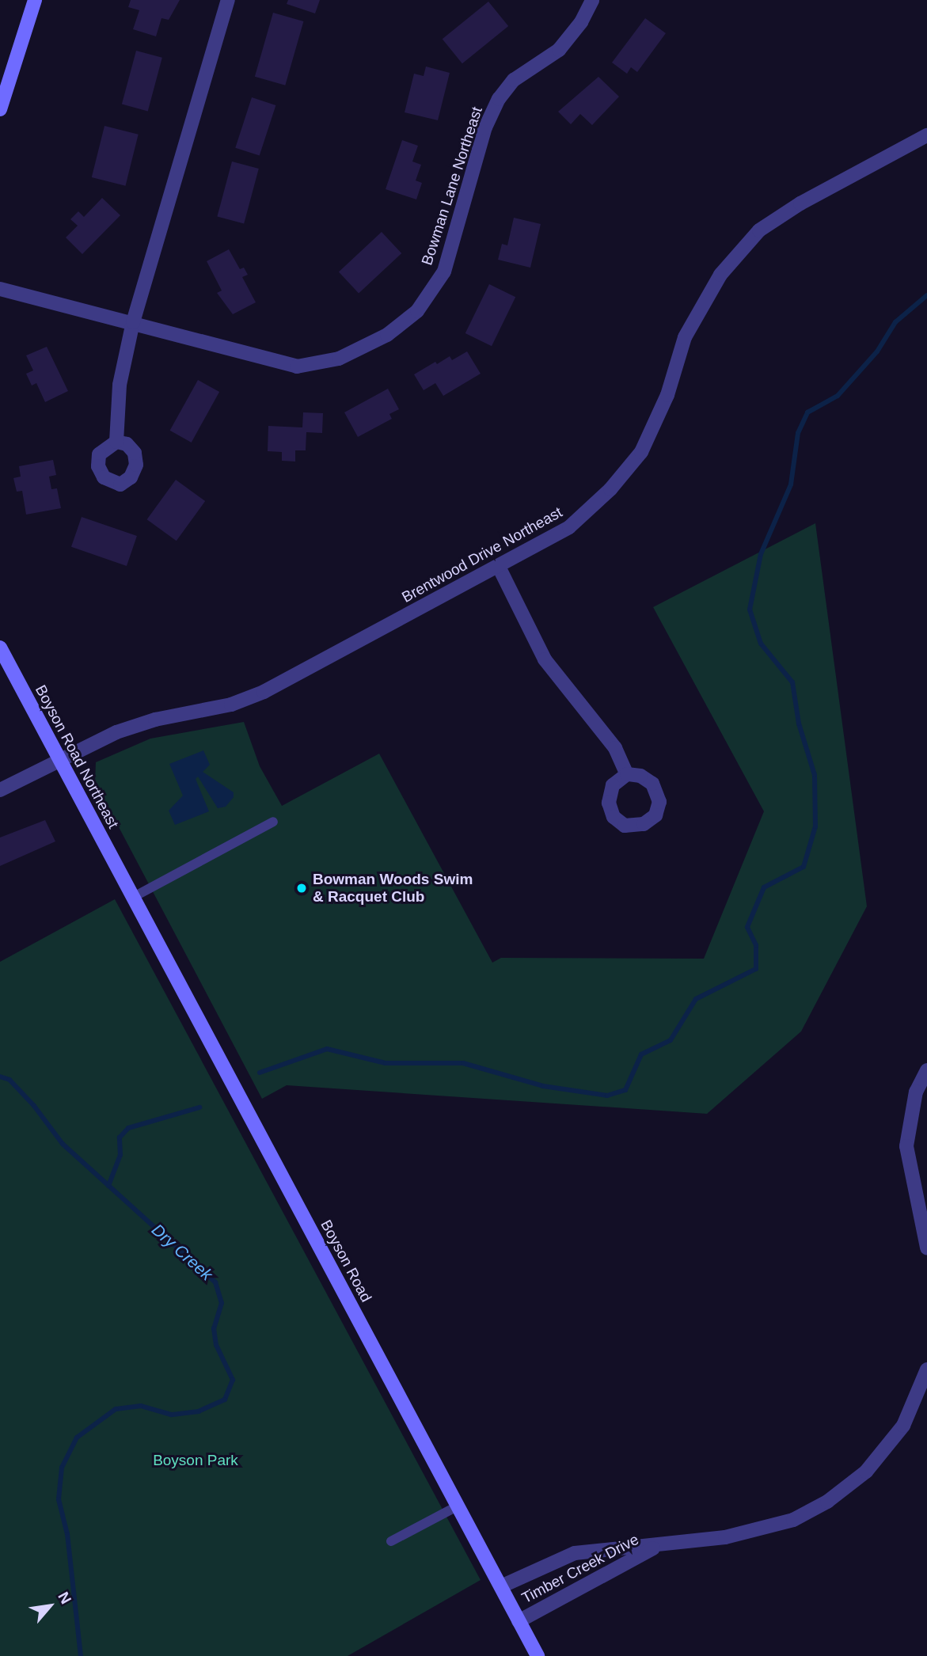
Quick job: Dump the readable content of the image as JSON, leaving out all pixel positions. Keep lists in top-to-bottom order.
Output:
{
  "streets": {
    "street": [
      "Bowman Lane Northeast",
      "Brentwood Drive Northeast",
      "Boyson Road Northeast",
      "Boyson Road",
      "Timber Creek Drive"
    ]
  },
  "crossings": [
    ["Brentwood Drive Northeast", "Boyson Road Northeast"],
    ["Boyson Road Northeast", "Boyson Road"],
    ["Boyson Road", "Timber Creek Drive"]
  ],
  "water": ["Dry Creek"],
  "parks": ["Boyson Park"],
  "places": ["Bowman Woods Swim & Racquet Club"],
  "north": "top right"
}
